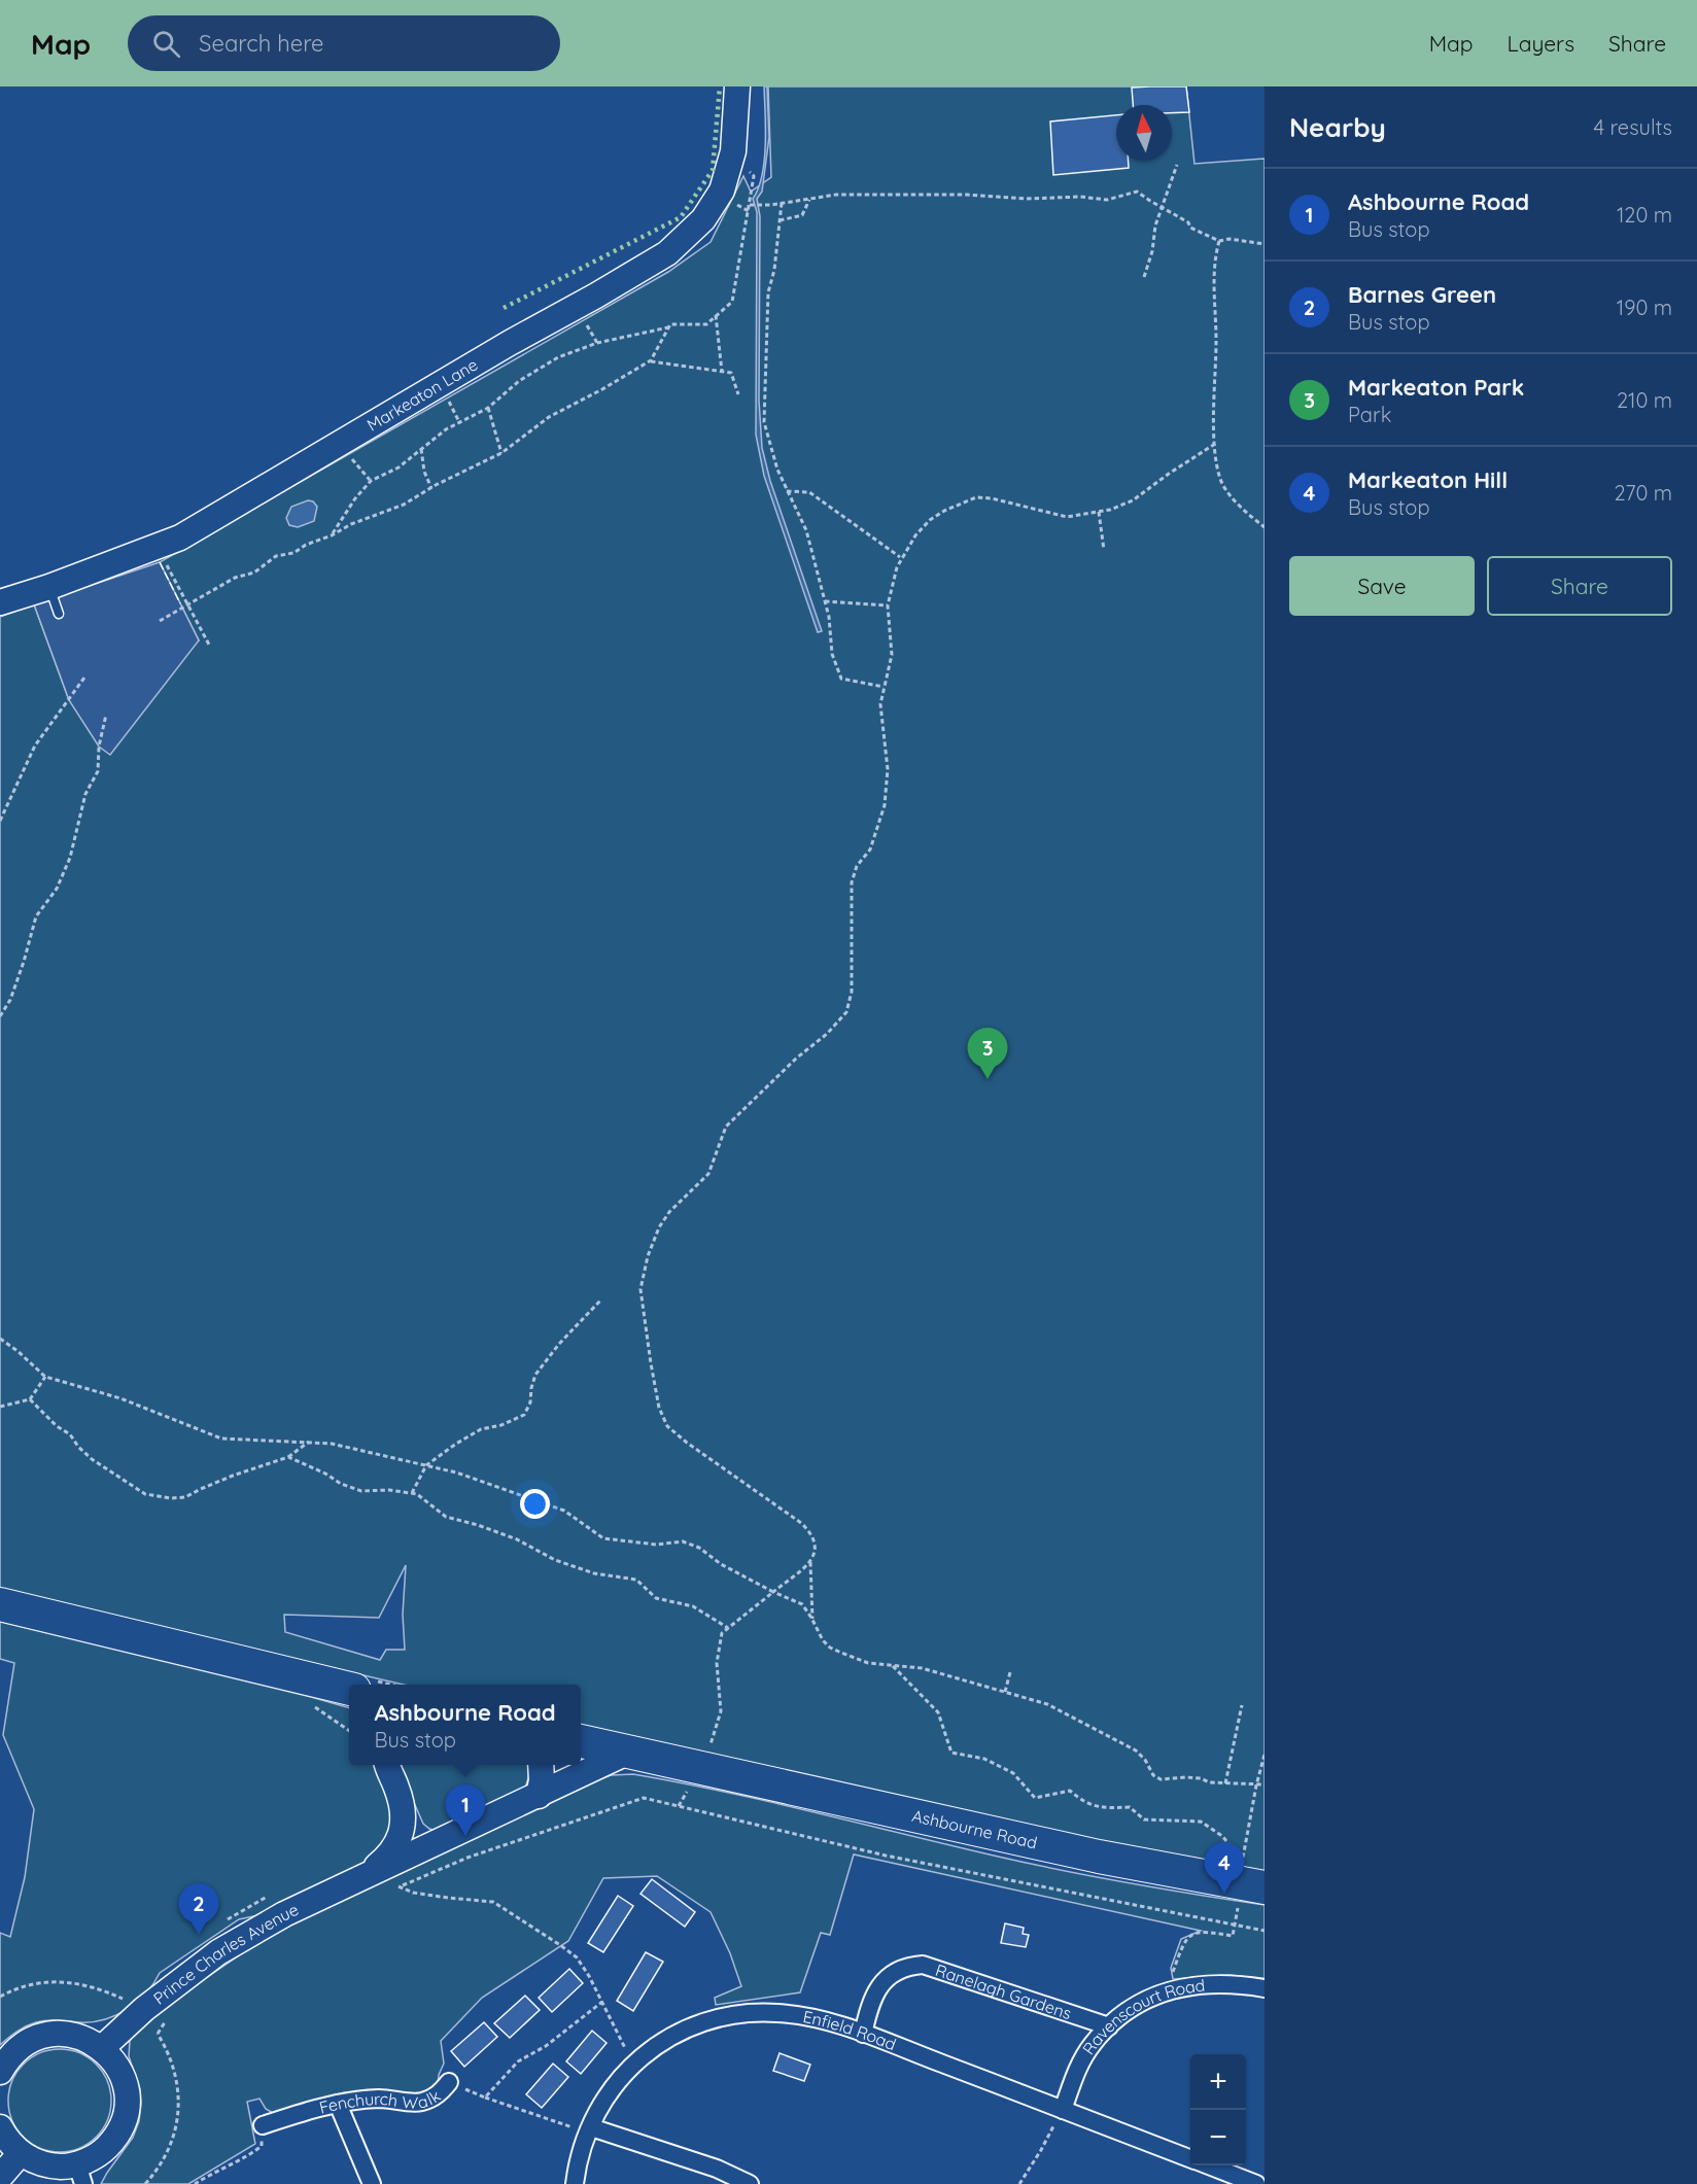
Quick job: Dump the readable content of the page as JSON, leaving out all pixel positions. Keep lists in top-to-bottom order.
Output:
{
  "streets": {
    "highway": ["Ashbourne Road"],
    "street": [
      "Markeaton Lane",
      "Prince Charles Avenue",
      "Ranelagh Gardens",
      "Ravenscourt Road",
      "Enfield Road",
      "Fenchurch Walk"
    ]
  },
  "crossings": [
    ["Ashbourne Road", "Prince Charles Avenue"],
    ["Ranelagh Gardens", "Ravenscourt Road"],
    ["Ranelagh Gardens", "Enfield Road"],
    ["Ravenscourt Road", "Enfield Road"],
    ["Enfield Road", "Fenchurch Walk"]
  ],
  "north": "top",
  "page": {
    "header": "Map",
    "search": "Search here",
    "nav": ["Map", "Layers", "Share"],
    "heading": ["Nearby", "4 results"],
    "list": [
      {
        "mark": "1",
        "name": "Ashbourne Road",
        "note": "Bus stop",
        "value": "120 m"
      },
      {
        "mark": "2",
        "name": "Barnes Green",
        "note": "Bus stop",
        "value": "190 m"
      },
      {
        "mark": "3",
        "name": "Markeaton Park",
        "note": "Park",
        "value": "210 m"
      },
      {
        "mark": "4",
        "name": "Markeaton Hill",
        "note": "Bus stop",
        "value": "270 m"
      }
    ],
    "buttons": ["Save", "Share"],
    "pins": [
      "3",
      "1",
      "4",
      "2"
    ],
    "popup": ["Ashbourne Road", "Bus stop"],
    "map_buttons": ["+", "−"]
  }
}
